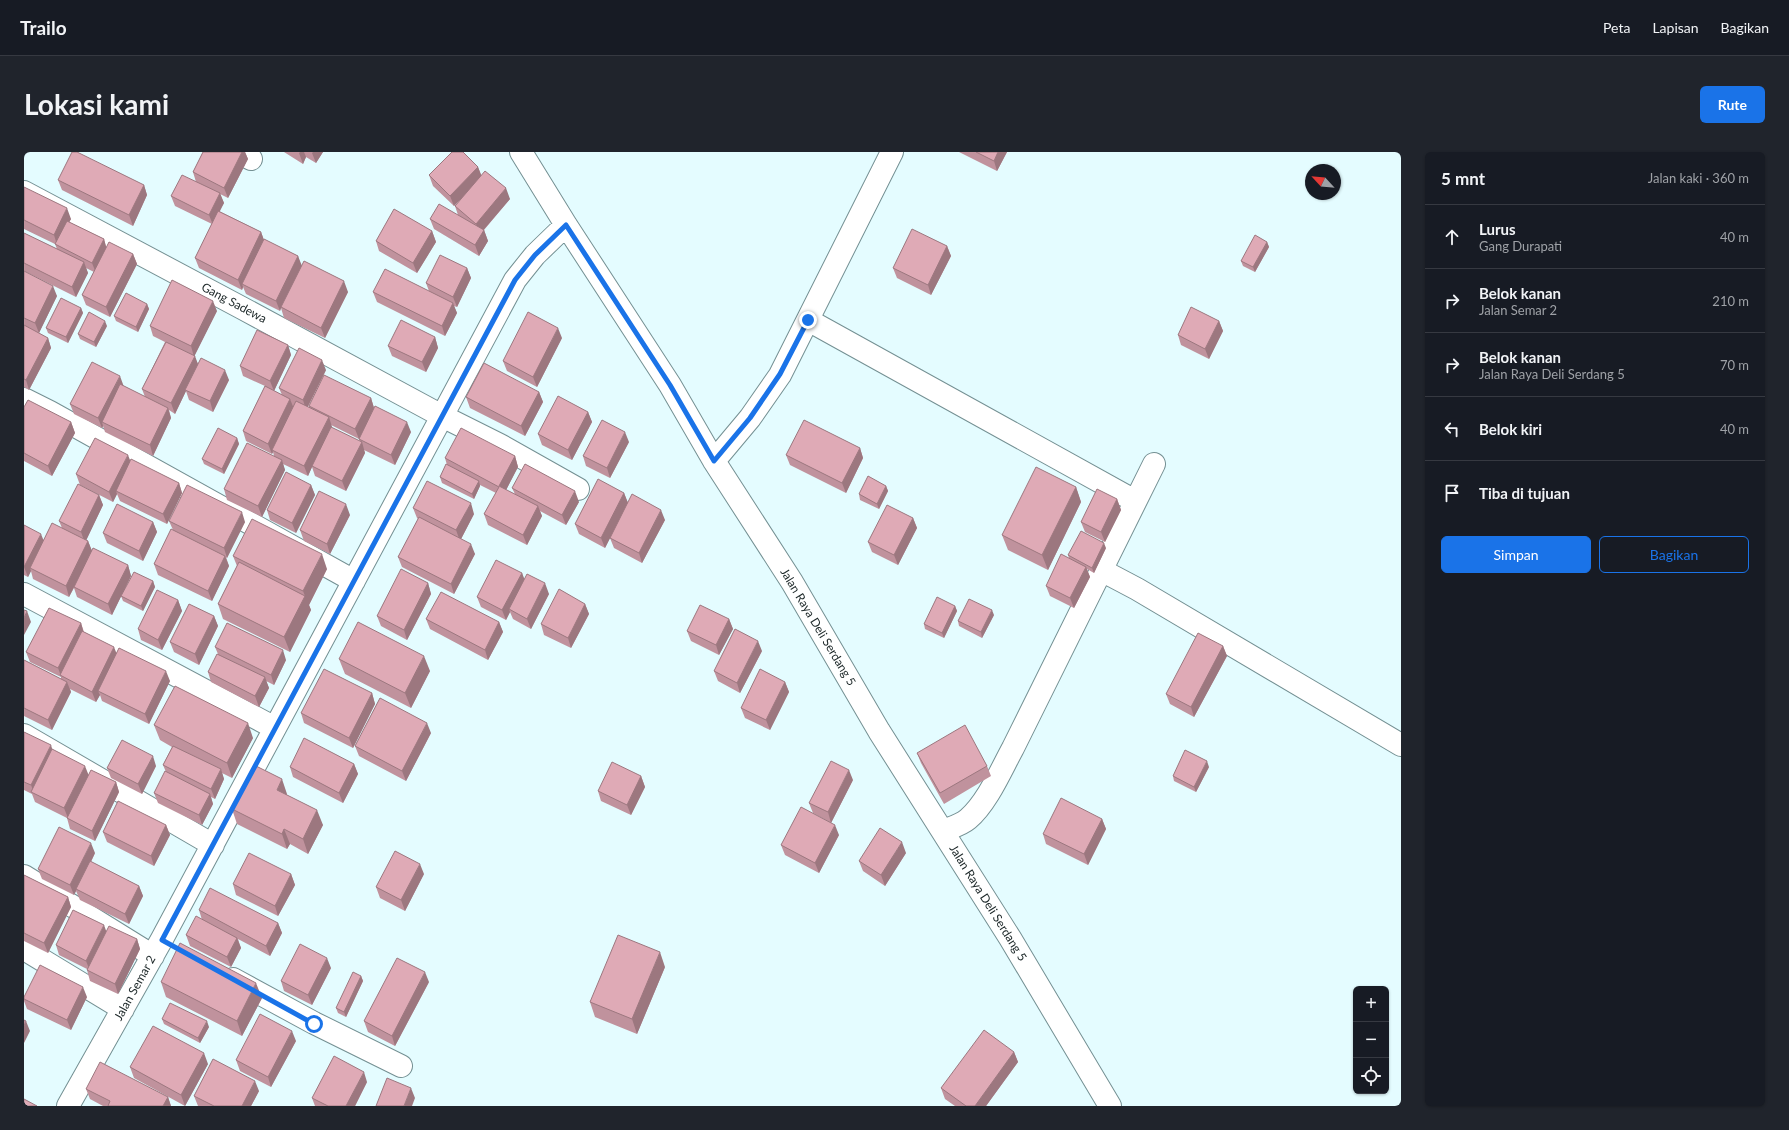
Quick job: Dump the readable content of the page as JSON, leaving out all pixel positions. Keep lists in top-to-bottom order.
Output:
{
  "streets": {
    "street": ["Gang Sadewa", "Jalan Raya Deli Serdang 5", "Jalan Semar 2"]
  },
  "crossings": [
    ["Gang Sadewa", "Jalan Semar 2"],
    ["Jalan Raya Deli Serdang 5", "Jalan Semar 2"]
  ],
  "north": "top left",
  "page": {
    "header": "Trailo",
    "nav": ["Peta", "Lapisan", "Bagikan"],
    "buttons": [
      "Rute",
      ["Simpan", "Bagikan"]
    ],
    "title": "Lokasi kami",
    "heading": ["5 mnt", "Jalan kaki · 360 m"],
    "list": [
      ["Lurus", "Gang Durapati", "40 m"],
      ["Belok kanan", "Jalan Semar 2", "210 m"],
      ["Belok kanan", "Jalan Raya Deli Serdang 5", "70 m"],
      ["Belok kiri", "40 m"],
      "Tiba di tujuan"
    ],
    "map_buttons": ["+", "−"]
  }
}
